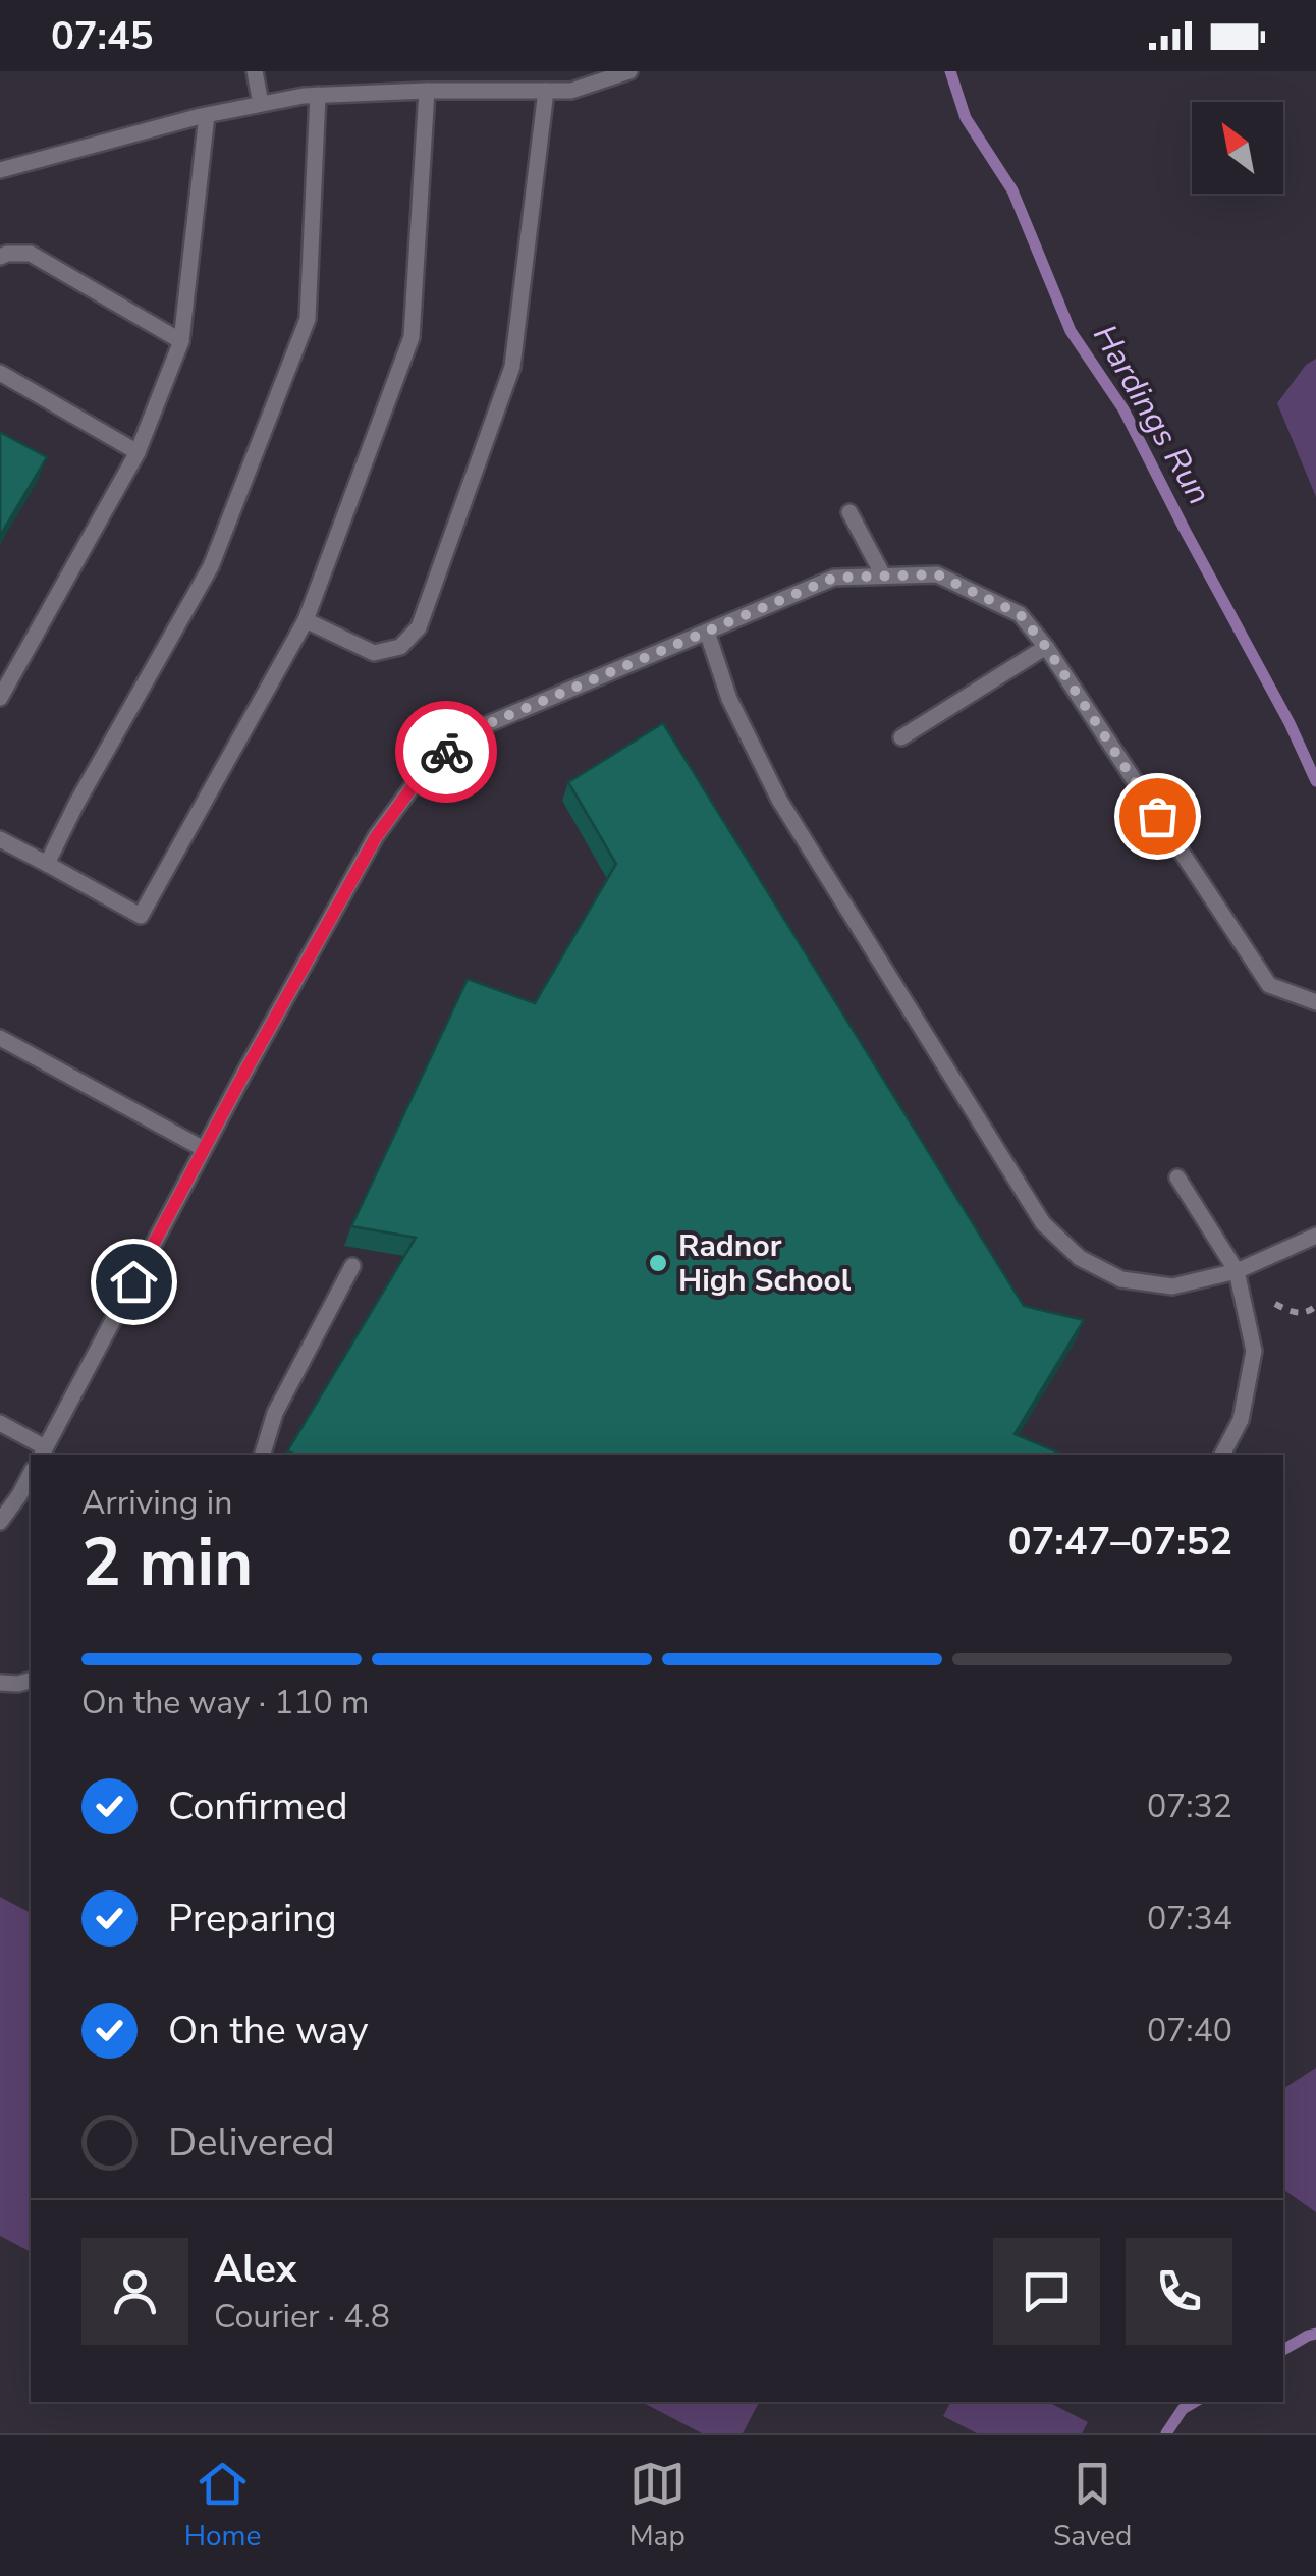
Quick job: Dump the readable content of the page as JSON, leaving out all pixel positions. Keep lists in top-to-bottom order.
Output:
{
  "water": ["Hardings Run"],
  "places": ["Radnor High School"],
  "north": "top left",
  "page": {
    "status": "07:45",
    "heading": ["2 min", "Arriving in", "07:47–07:52"],
    "panel": ["Alex", "Courier · 4.8"],
    "bar": "On the way · 110 m",
    "list": [
      ["Confirmed", "07:32"],
      ["Preparing", "07:34"],
      ["On the way", "07:40"],
      "Delivered"
    ],
    "tabs": ["Home", "Map", "Saved"]
  }
}
